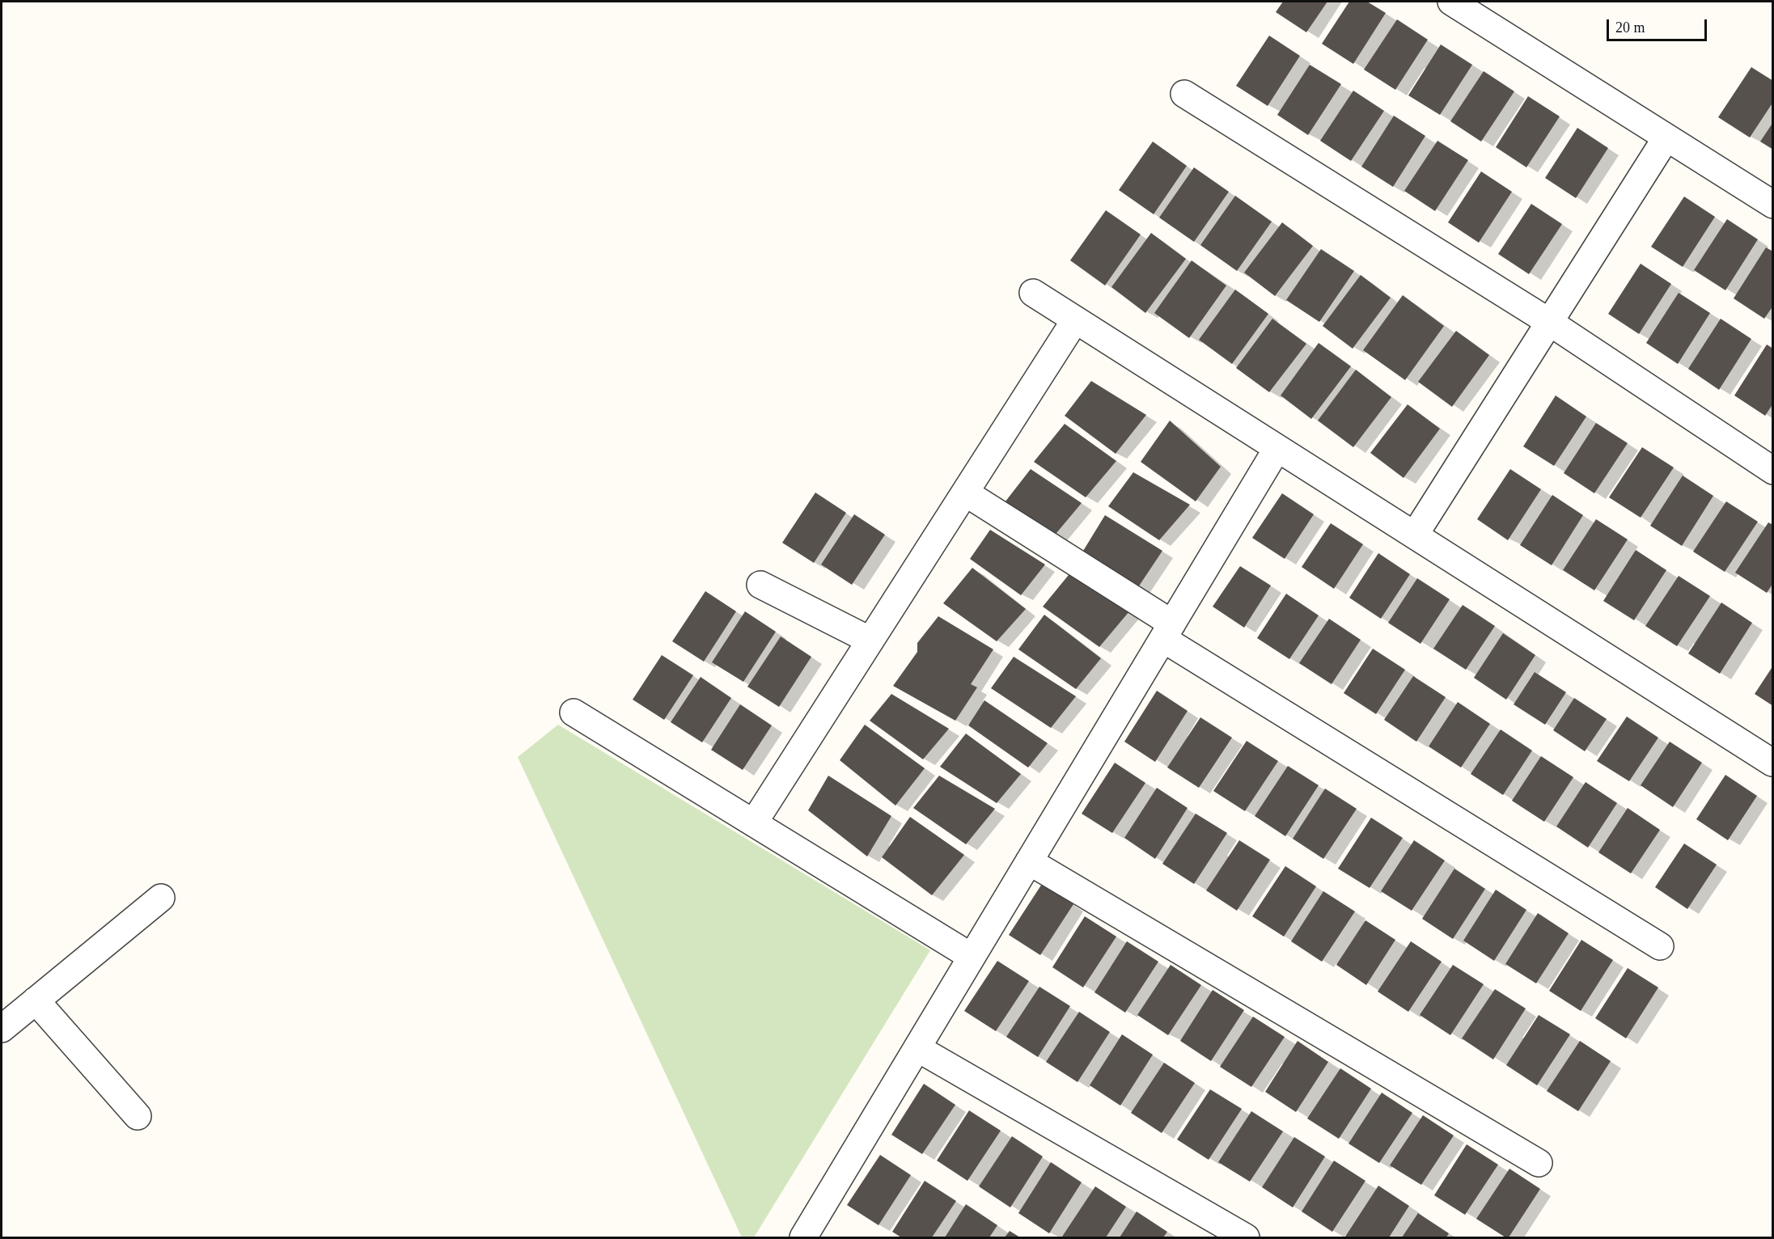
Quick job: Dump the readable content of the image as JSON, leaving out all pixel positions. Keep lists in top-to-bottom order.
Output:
{
  "scale_bar": "20 m"
}
